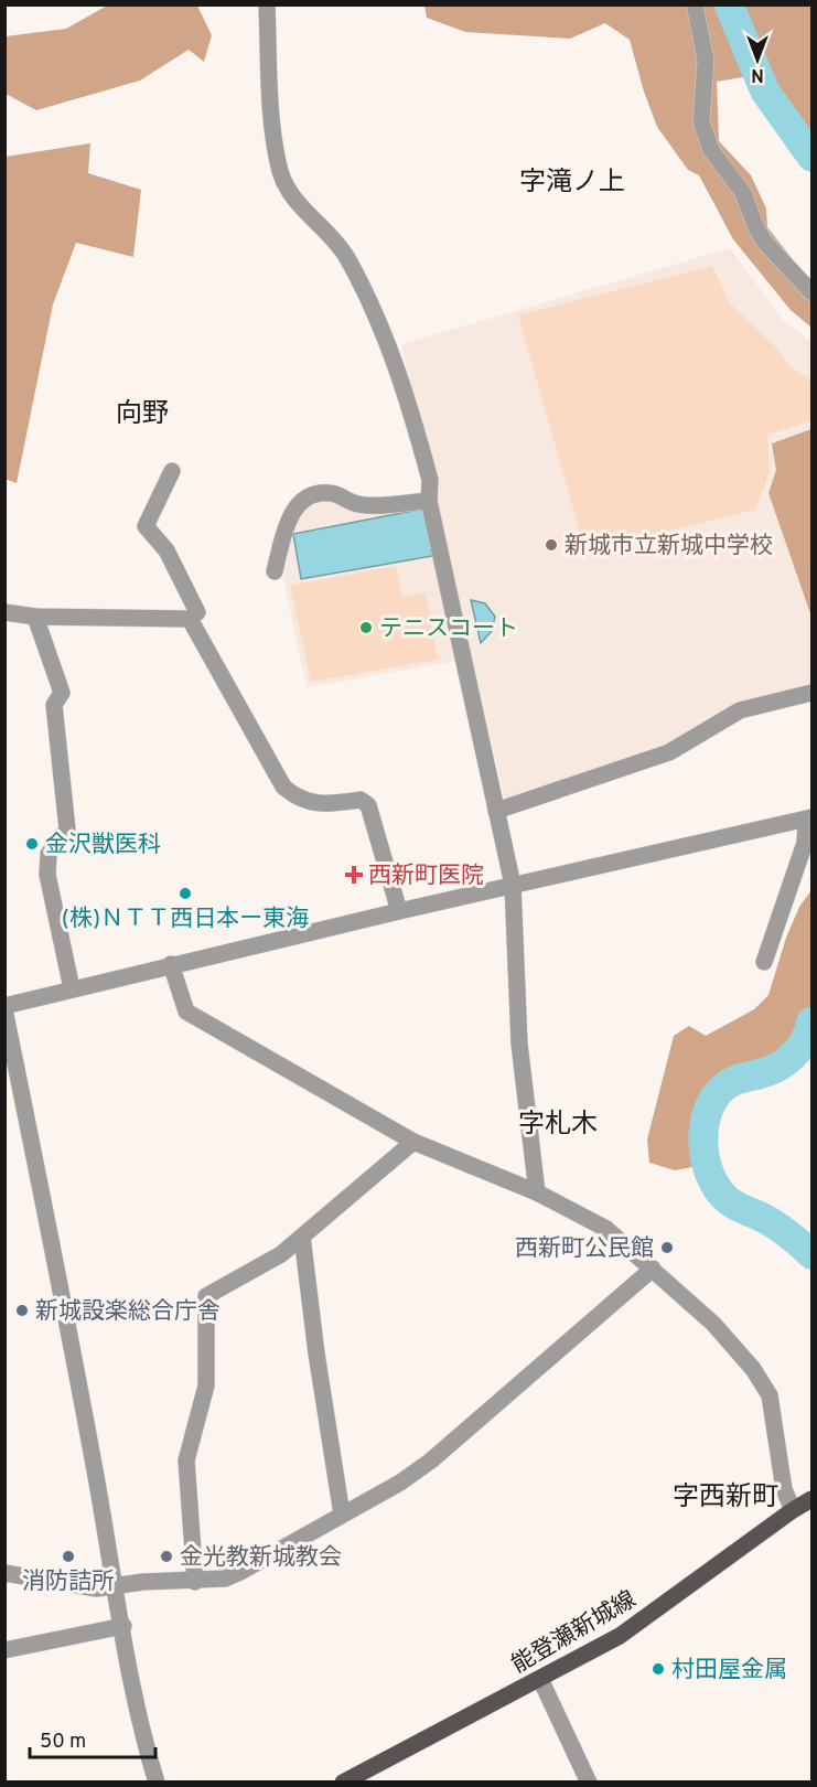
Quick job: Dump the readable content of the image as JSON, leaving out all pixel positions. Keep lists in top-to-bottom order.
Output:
{
  "streets": {
    "main road": ["能登瀬新城線"]
  },
  "districts": [
    "字滝ノ上",
    "向野",
    "字札木",
    "字西新町"
  ],
  "places": {
    "other": [
      "新城市立新城中学校",
      "テニスコート",
      "金沢獣医科",
      "(株)ＮＴＴ西日本ー東海",
      "西新町公民館",
      "新城設楽総合庁舎",
      "消防詰所",
      "金光教新城教会",
      "村田屋金属"
    ],
    "health": ["西新町医院"]
  },
  "scale_bar": "50 m",
  "north": "bottom"
}
